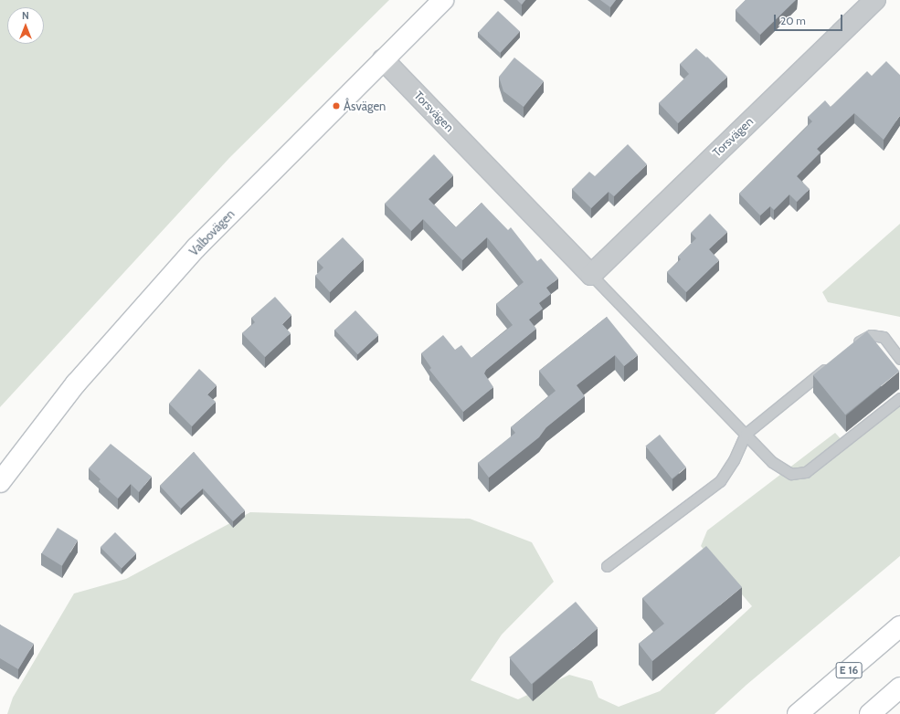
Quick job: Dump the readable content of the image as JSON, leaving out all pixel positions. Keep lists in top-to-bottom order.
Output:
{
  "streets": {
    "main road": ["Valbovägen", "E 16"],
    "street": ["Torsvägen"]
  },
  "crossings": [
    ["Torsvägen", "Valbovägen"]
  ],
  "places": ["Åsvägen"],
  "scale_bar": "20 m",
  "north": "top"
}
